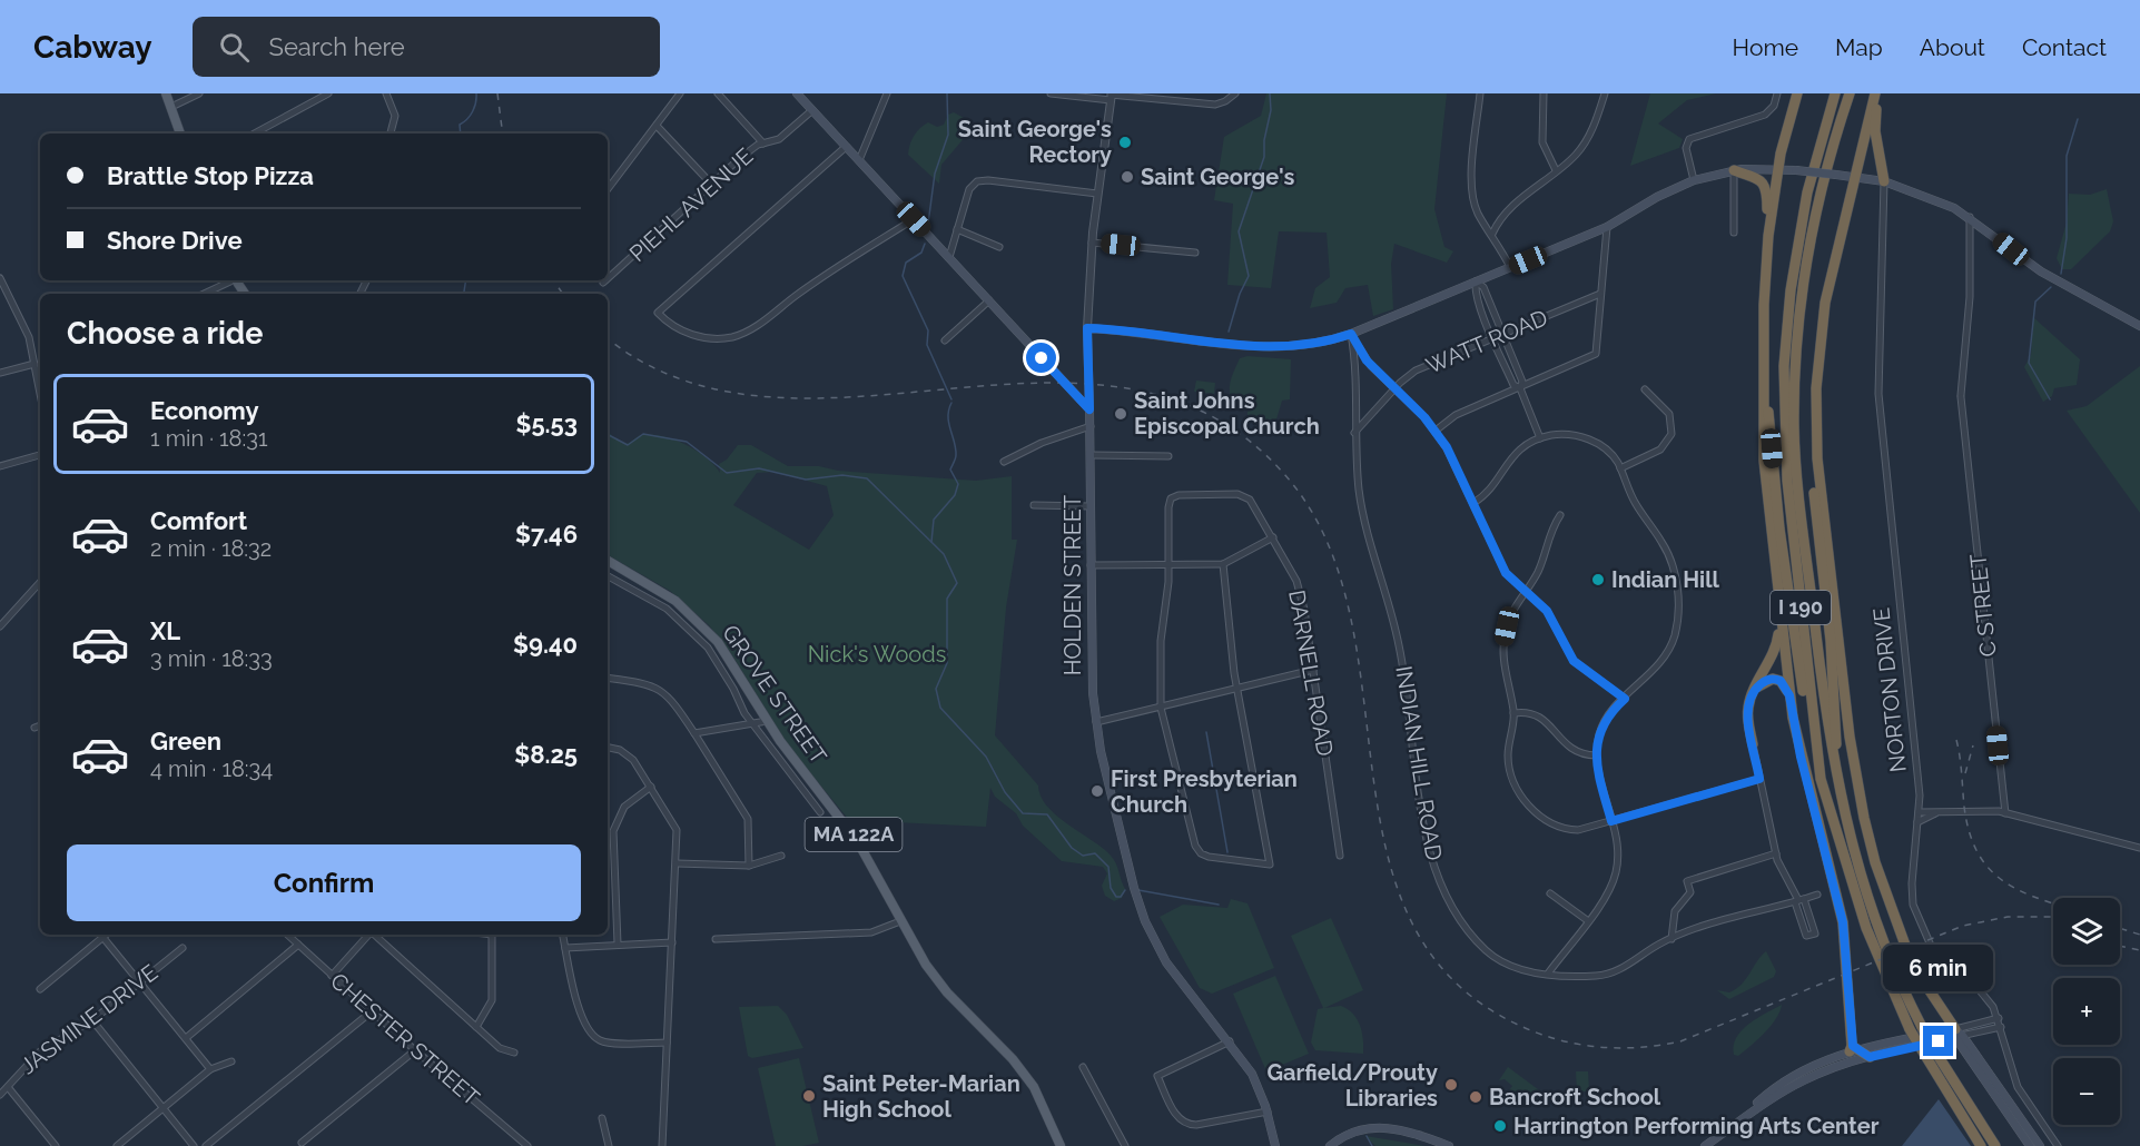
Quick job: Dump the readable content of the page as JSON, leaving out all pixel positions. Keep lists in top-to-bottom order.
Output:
{
  "streets": {
    "highway": ["I 190"],
    "main road": ["HOLDEN STREET", "GROVE STREET", "MA 122A"],
    "street": [
      "PIEHL AVENUE",
      "WATT ROAD",
      "C STREET",
      "DARNELL ROAD",
      "NORTON DRIVE",
      "INDIAN HILL ROAD",
      "JASMINE DRIVE",
      "CHESTER STREET"
    ]
  },
  "crossings": [
    ["WATT ROAD", "INDIAN HILL ROAD"]
  ],
  "parks": ["Nick's Woods"],
  "places": [
    "Saint George's Rectory",
    "Saint George's",
    "Saint Johns Episcopal Church",
    "Indian Hill",
    "First Presbyterian Church",
    "Garfield/Prouty Libraries",
    "Saint Peter-Marian High School",
    "Bancroft School",
    "Harrington Performing Arts Center"
  ],
  "page": {
    "header": "Cabway",
    "search": "Search here",
    "nav": [
      "Home",
      "Map",
      "About",
      "Contact"
    ],
    "banner": ["Brattle Stop Pizza", "Shore Drive"],
    "heading": "Choose a ride",
    "list": [
      {
        "name": "Economy",
        "note": "1 min · 18:31",
        "value": "$5.53"
      },
      {
        "name": "Comfort",
        "note": "2 min · 18:32",
        "value": "$7.46"
      },
      {
        "name": "XL",
        "note": "3 min · 18:33",
        "value": "$9.40"
      },
      {
        "name": "Green",
        "note": "4 min · 18:34",
        "value": "$8.25"
      }
    ],
    "buttons": "Confirm",
    "map_buttons": ["+", "−"],
    "bubble": "6 min"
  }
}
